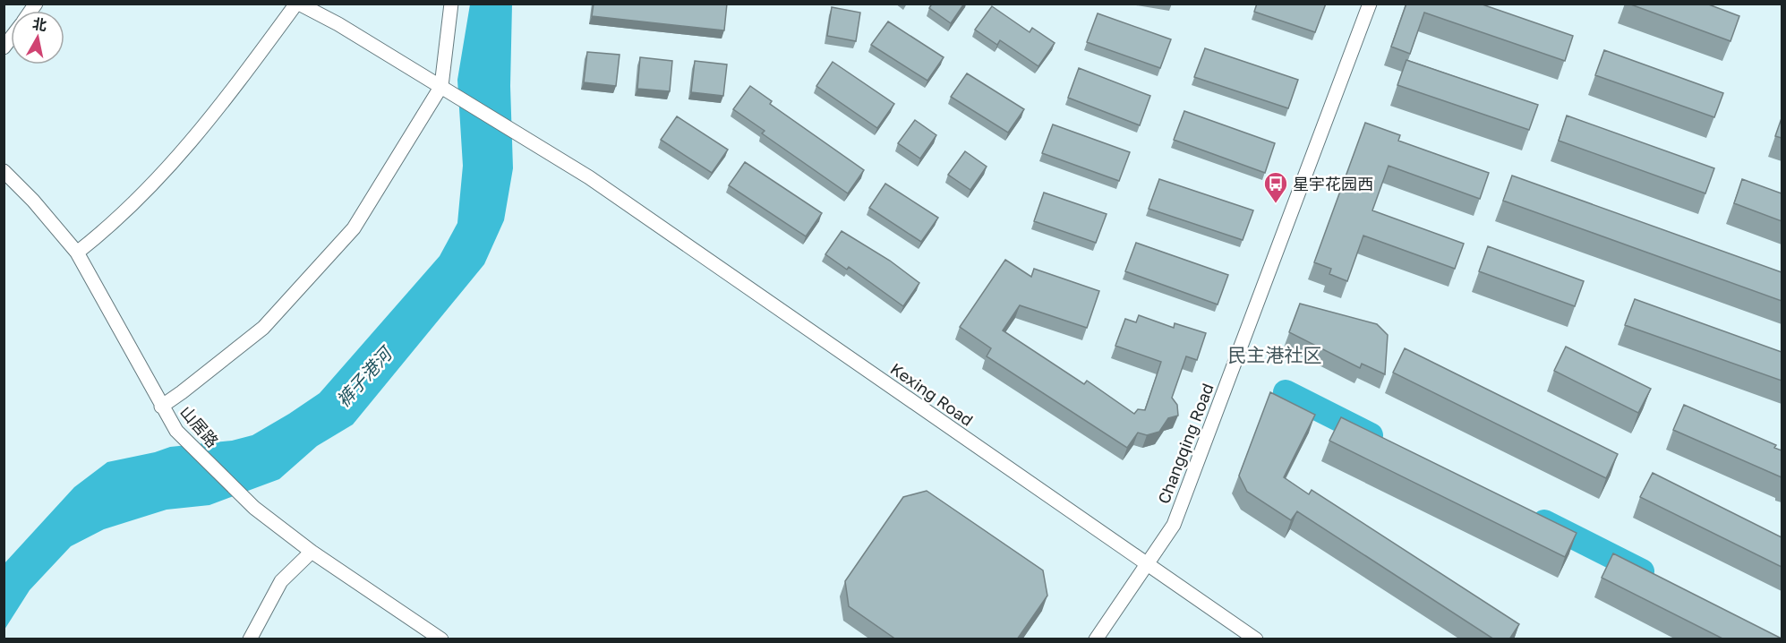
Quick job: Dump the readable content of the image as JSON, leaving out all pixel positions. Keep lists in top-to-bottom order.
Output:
{
  "streets": {
    "street": ["Kexing Road", "山居路", "Changqing Road"]
  },
  "crossings": [
    ["Kexing Road", "Changqing Road"]
  ],
  "districts": ["民主港社区"],
  "water": ["裤子港河"],
  "places": {
    "bus stop": ["星宇花园西"]
  },
  "north": "top"
}
